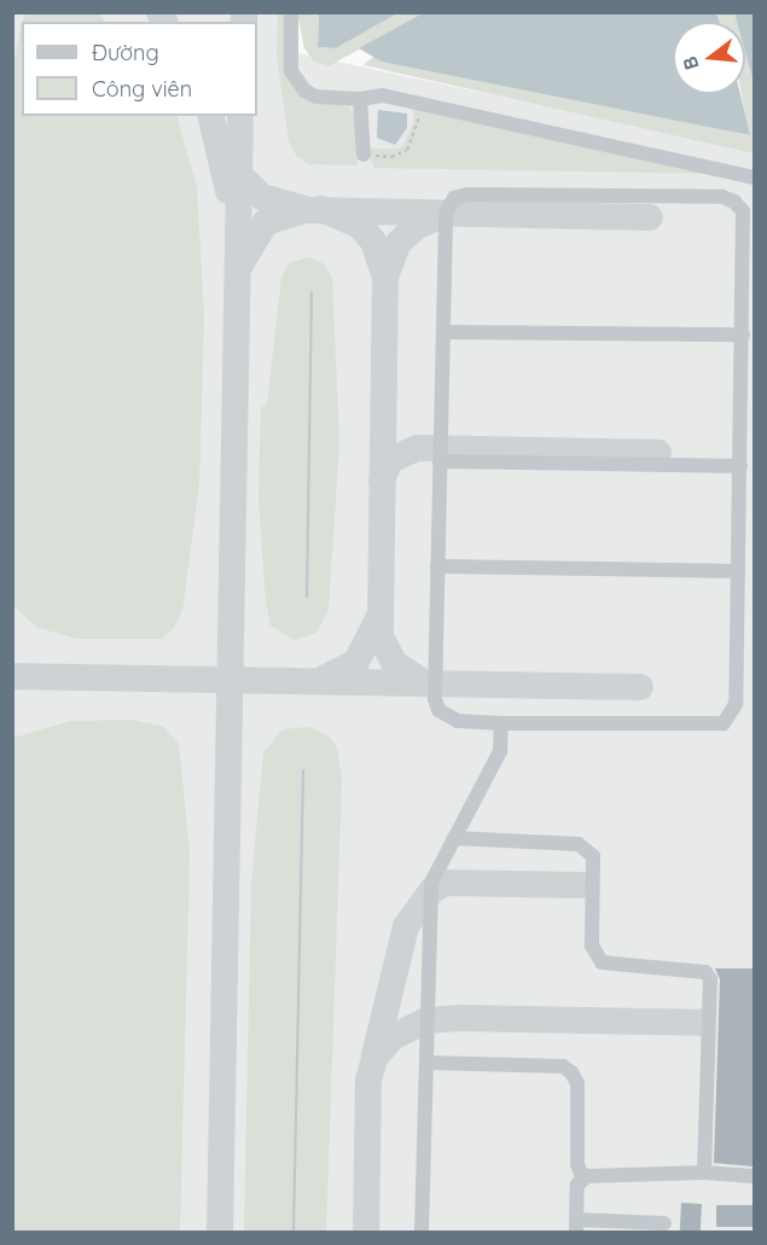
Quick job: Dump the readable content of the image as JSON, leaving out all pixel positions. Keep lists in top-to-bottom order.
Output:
{
  "legend": ["Đường", "Công viên"],
  "north": "left"
}
